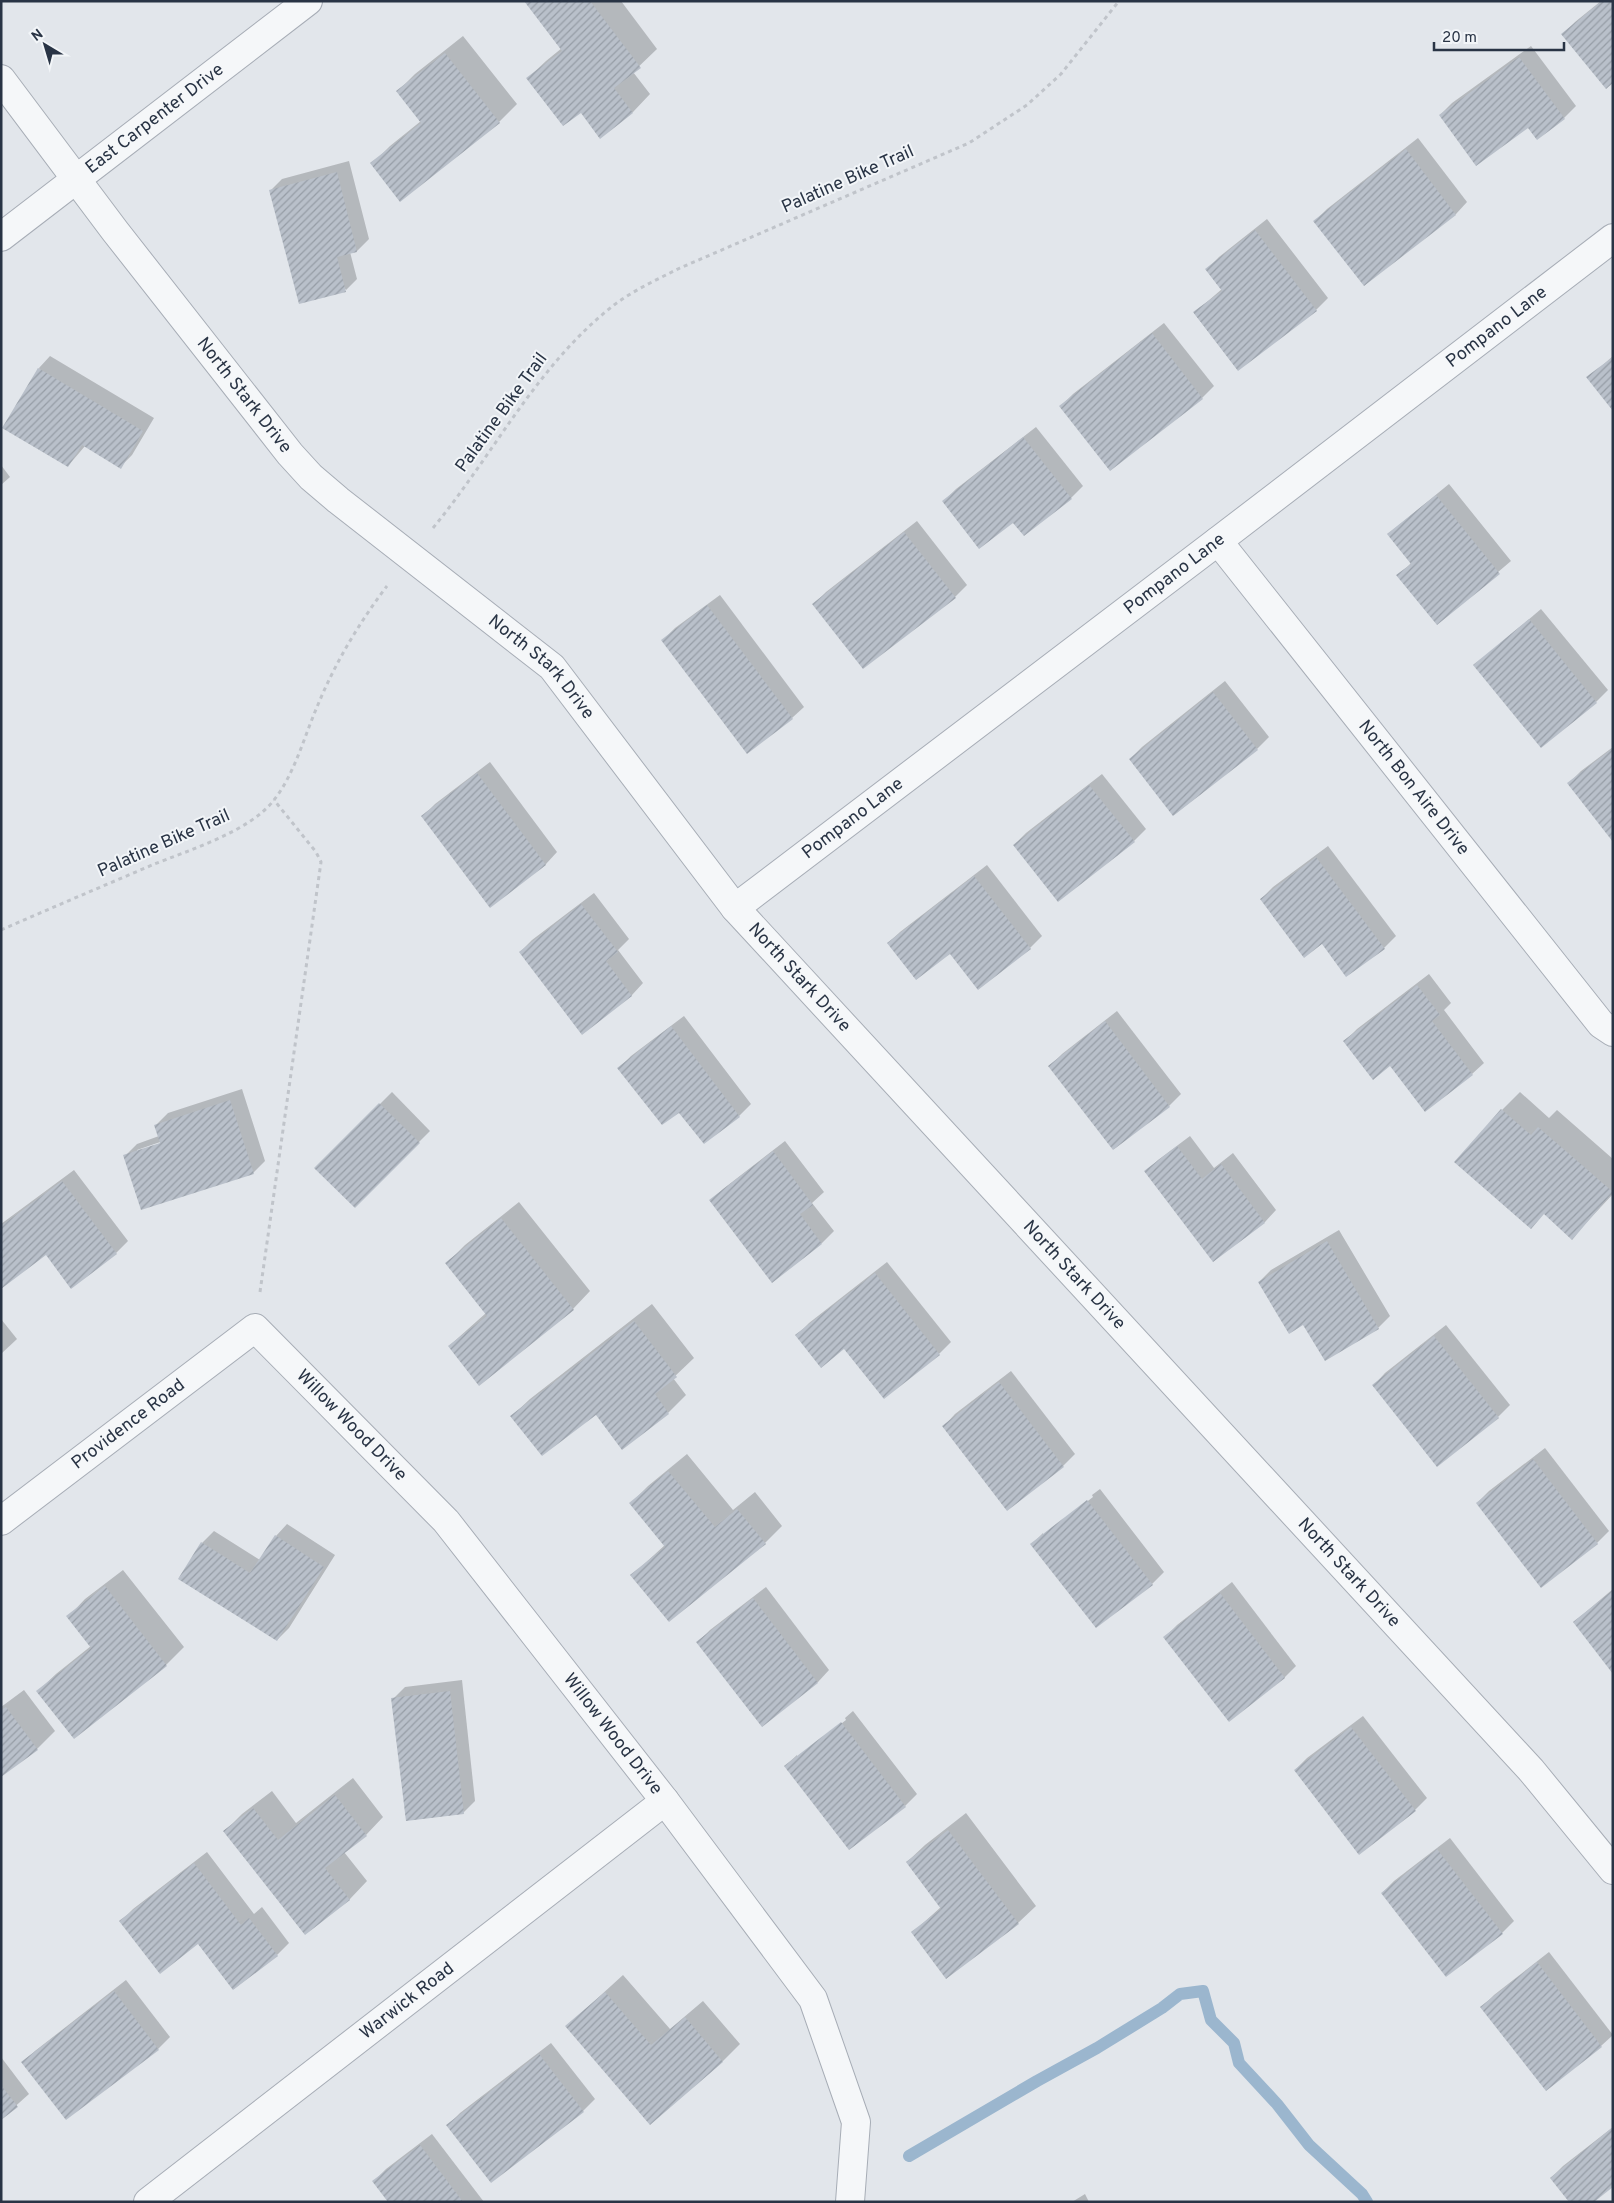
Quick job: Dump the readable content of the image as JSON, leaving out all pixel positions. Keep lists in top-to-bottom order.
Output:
{
  "streets": {
    "street": [
      "East Carpenter Drive",
      "Pompano Lane",
      "North Stark Drive",
      "North Bon Aire Drive",
      "Providence Road",
      "Willow Wood Drive",
      "Warwick Road"
    ],
    "path": ["Palatine Bike Trail"]
  },
  "crossings": [
    ["East Carpenter Drive", "North Stark Drive"],
    ["Palatine Bike Trail", "North Stark Drive"],
    ["Pompano Lane", "North Stark Drive"],
    ["Pompano Lane", "North Bon Aire Drive"],
    ["Providence Road", "Willow Wood Drive"],
    ["Willow Wood Drive", "Warwick Road"]
  ],
  "scale_bar": "20 m",
  "north": "top left"
}
